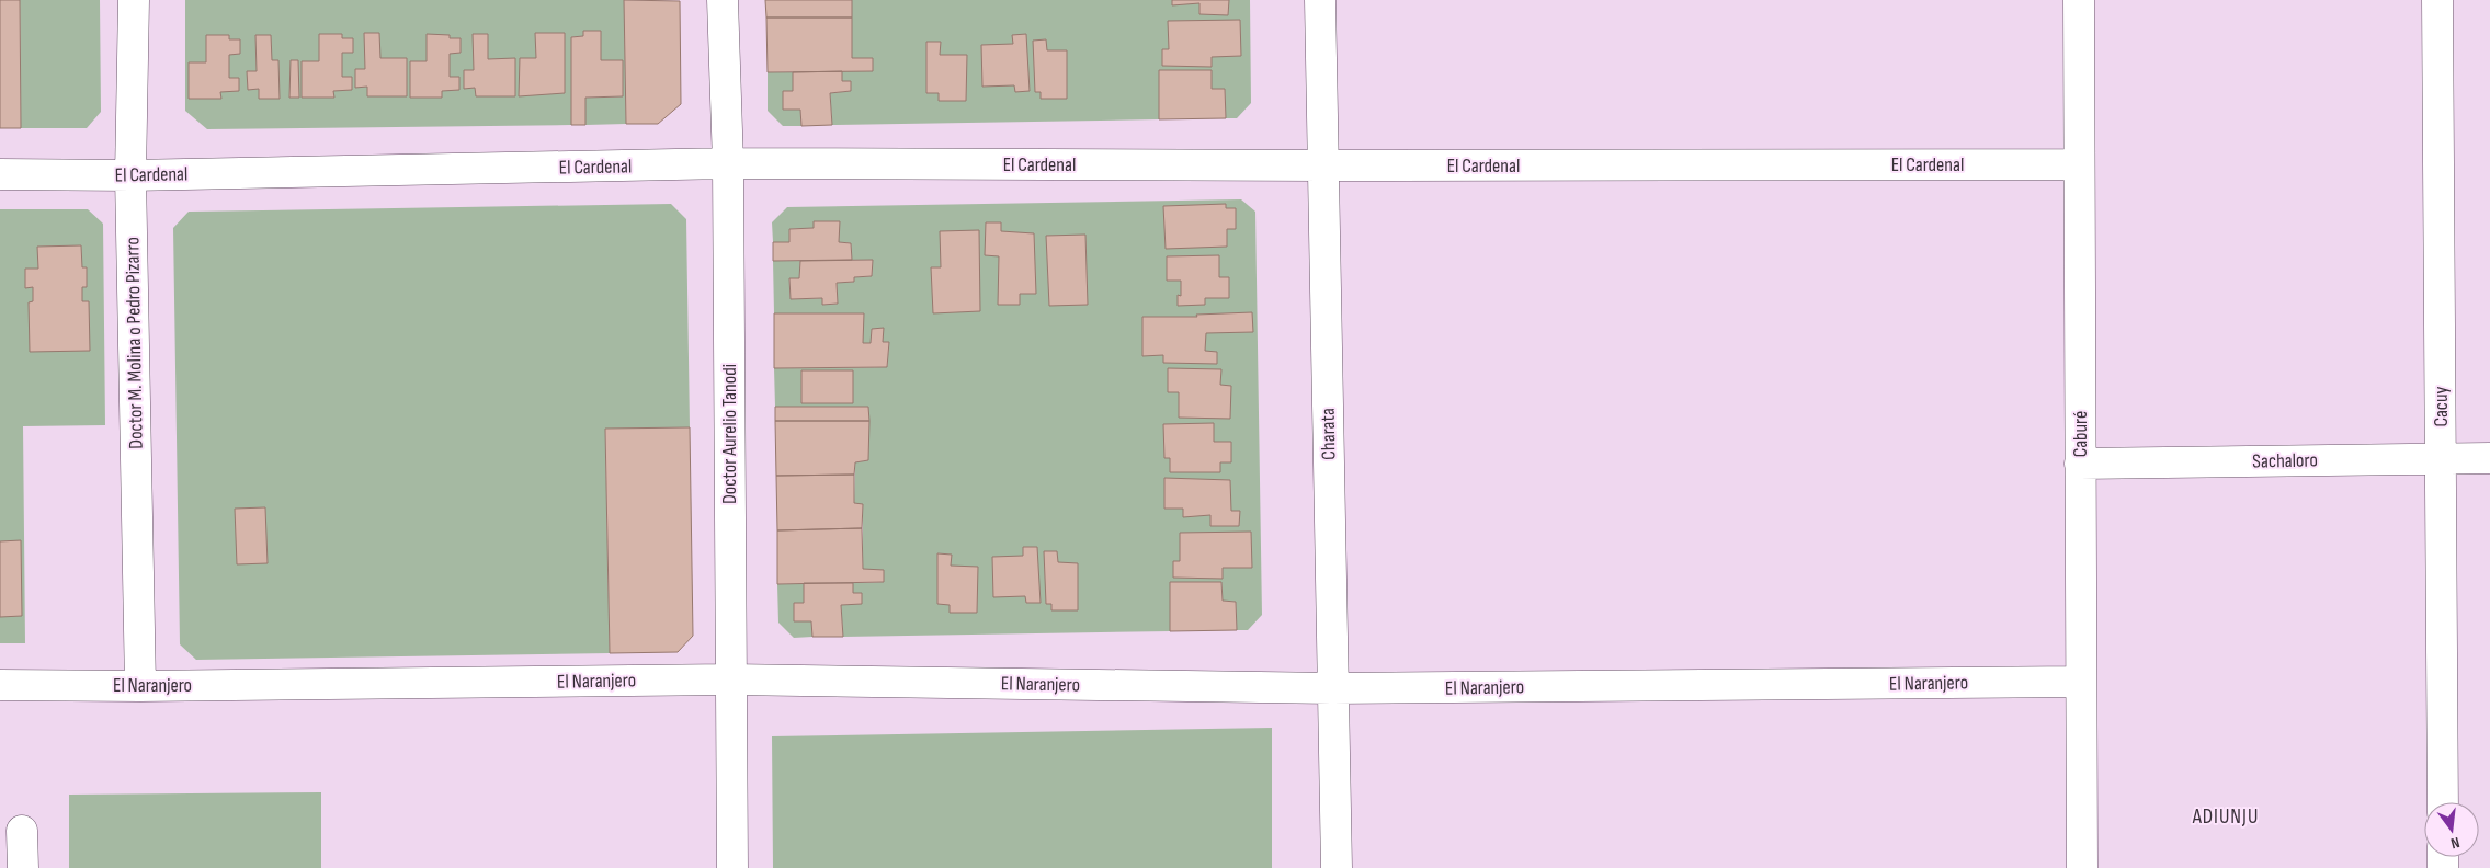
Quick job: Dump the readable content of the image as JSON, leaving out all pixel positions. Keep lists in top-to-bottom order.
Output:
{
  "streets": {
    "street": [
      "El Cardenal",
      "Doctor M. Molina o Pedro Pizarro",
      "Cacuy",
      "Doctor Aurelio Tanodi",
      "Charata",
      "Caburé",
      "Sachaloro",
      "El Naranjero"
    ]
  },
  "crossings": [
    ["El Cardenal", "Doctor M. Molina o Pedro Pizarro"],
    ["El Cardenal", "Doctor Aurelio Tanodi"],
    ["El Cardenal", "Charata"],
    ["El Cardenal", "Caburé"],
    ["Doctor M. Molina o Pedro Pizarro", "El Naranjero"],
    ["Cacuy", "Sachaloro"],
    ["Doctor Aurelio Tanodi", "El Naranjero"],
    ["Charata", "El Naranjero"],
    ["Caburé", "Sachaloro"],
    ["Caburé", "El Naranjero"]
  ],
  "districts": ["ADIUNJU"],
  "north": "bottom"
}
